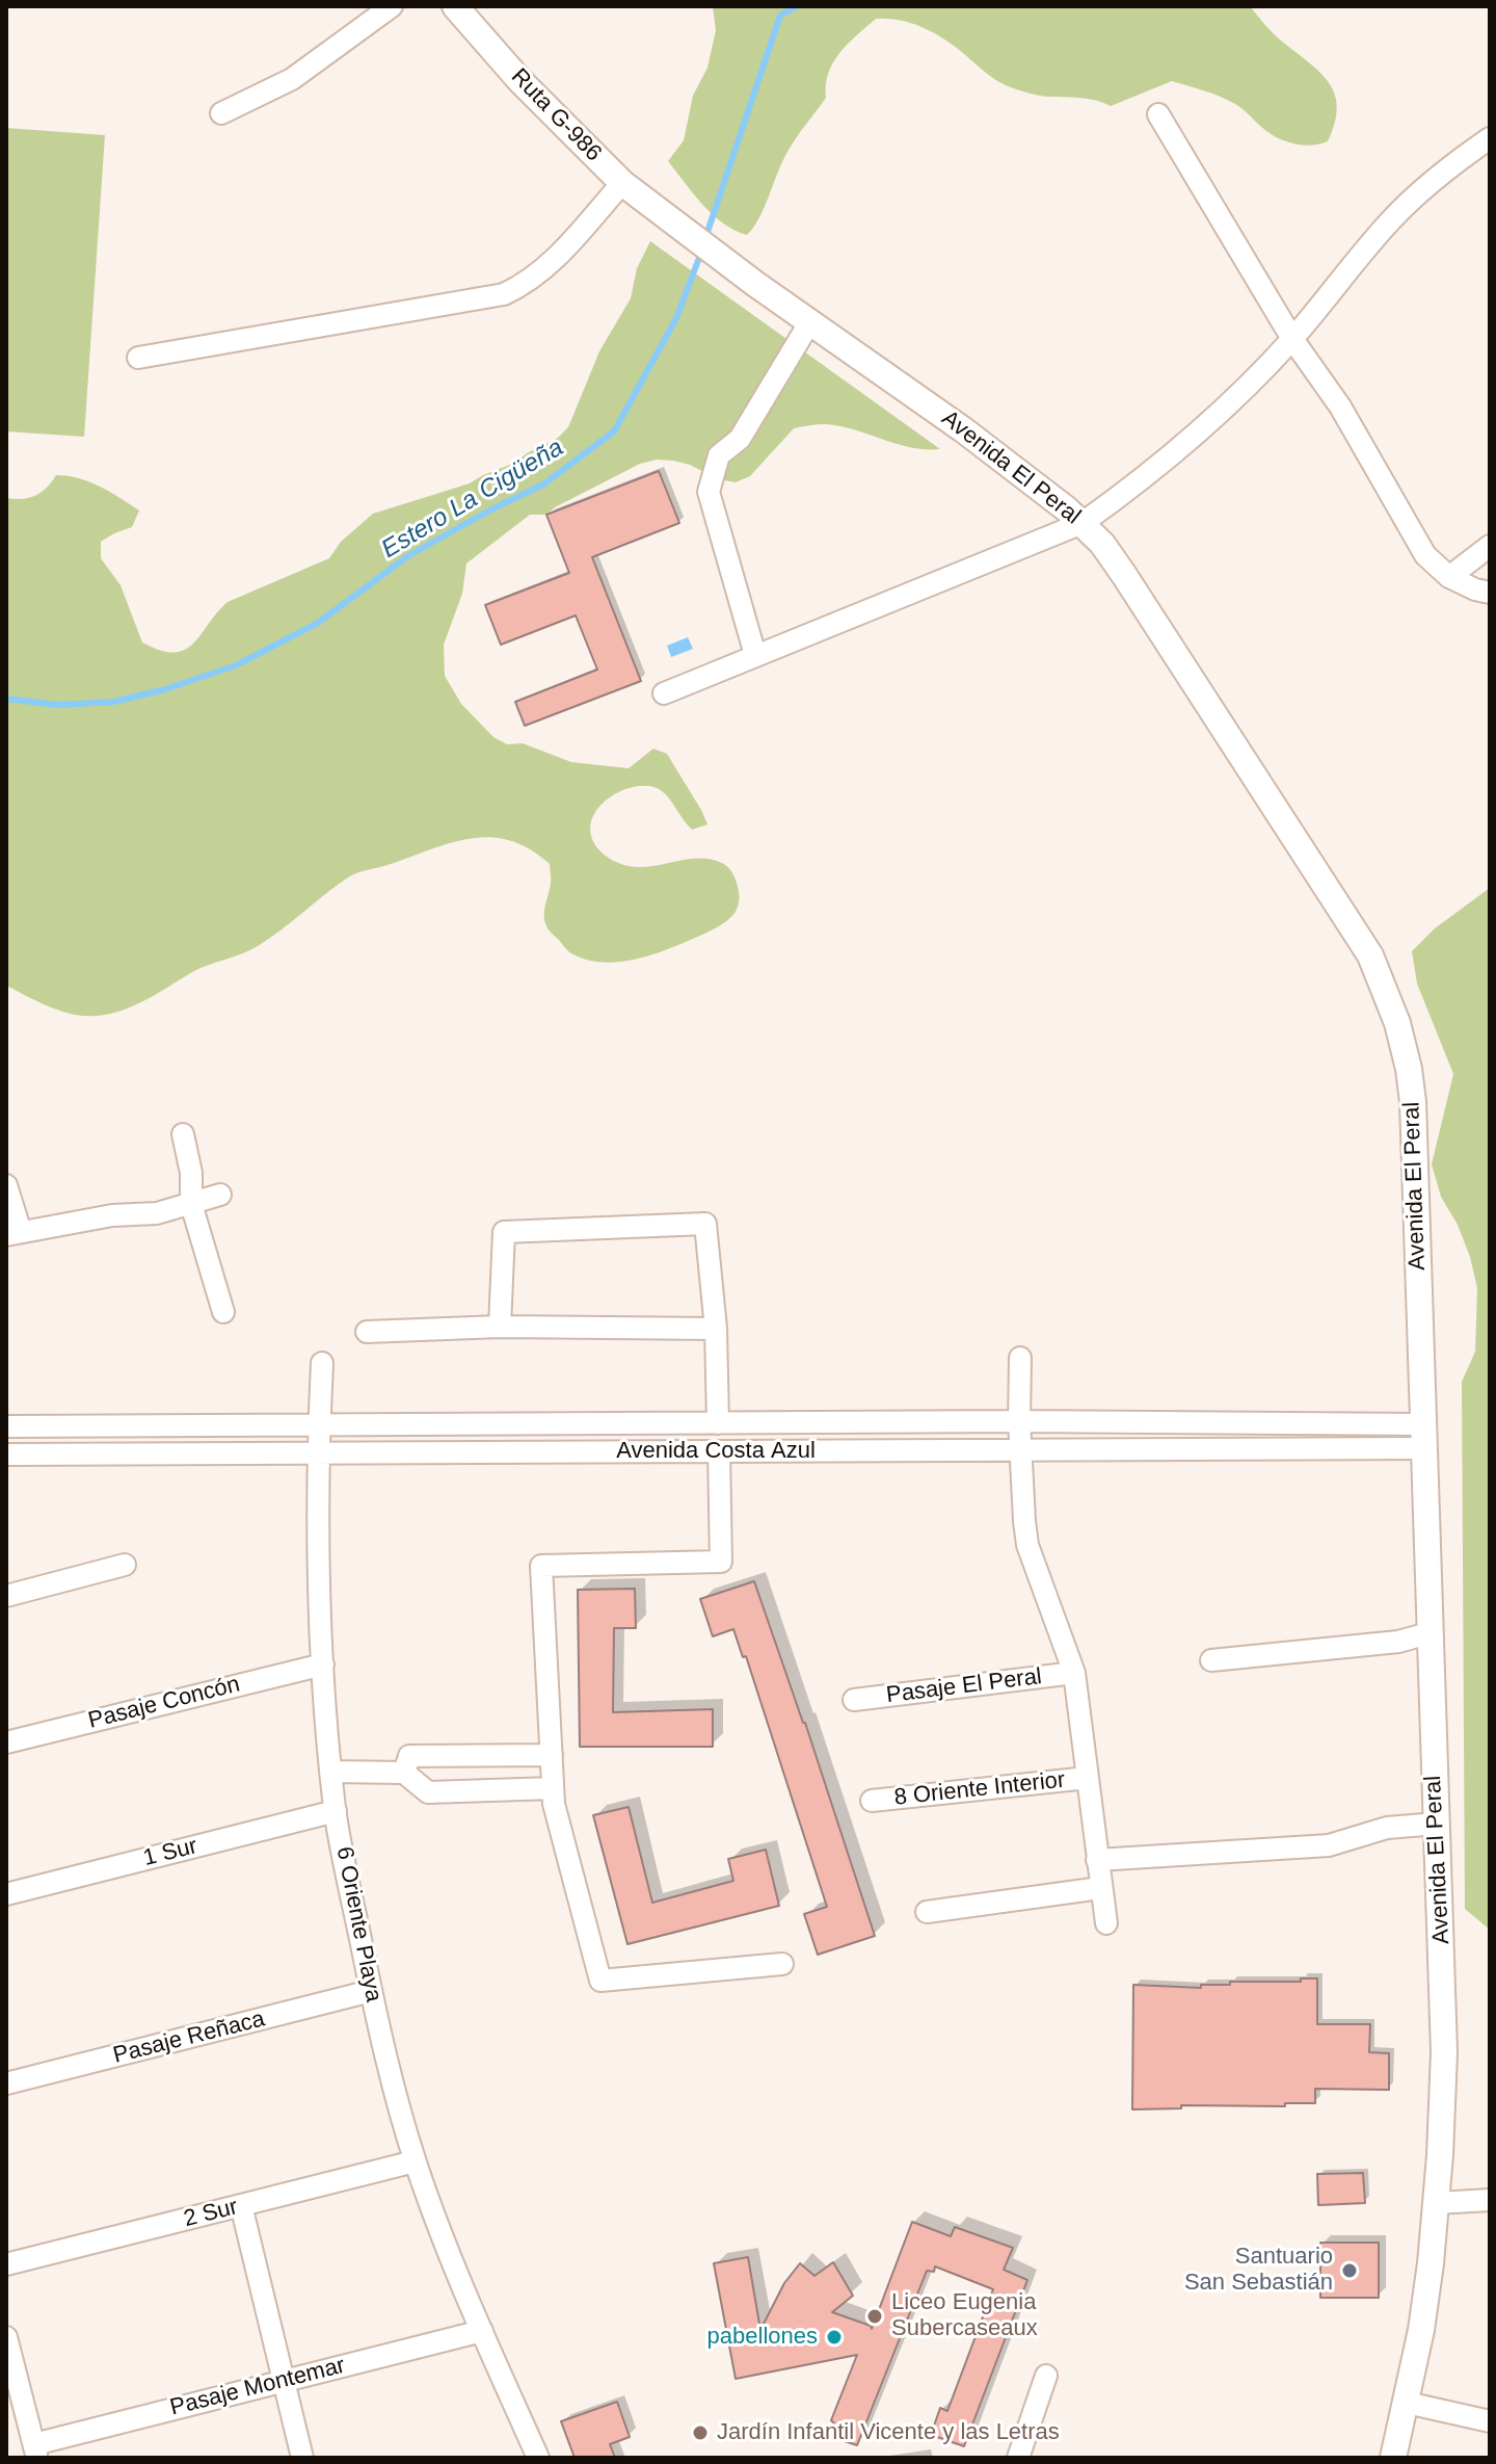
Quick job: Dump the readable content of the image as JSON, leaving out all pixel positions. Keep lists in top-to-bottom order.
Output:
{
  "streets": {
    "main road": ["Ruta G-986", "Avenida El Peral"],
    "street": [
      "Avenida Costa Azul",
      "Pasaje El Peral",
      "Pasaje Concón",
      "8 Oriente Interior",
      "1 Sur",
      "6 Oriente Playa",
      "Pasaje Reñaca",
      "2 Sur",
      "Pasaje Montemar"
    ]
  },
  "crossings": [
    ["Ruta G-986", "Avenida El Peral"],
    ["Avenida El Peral", "Avenida Costa Azul"],
    ["Avenida Costa Azul", "6 Oriente Playa"],
    ["Pasaje Concón", "6 Oriente Playa"],
    ["1 Sur", "6 Oriente Playa"],
    ["6 Oriente Playa", "Pasaje Reñaca"],
    ["6 Oriente Playa", "2 Sur"],
    ["6 Oriente Playa", "Pasaje Montemar"]
  ],
  "water": ["Estero La Cigüeña"],
  "places": [
    "Santuario San Sebastián",
    "Liceo Eugenia Subercaseaux",
    "pabellones",
    "Jardín Infantil Vicente y las Letras"
  ]
}
